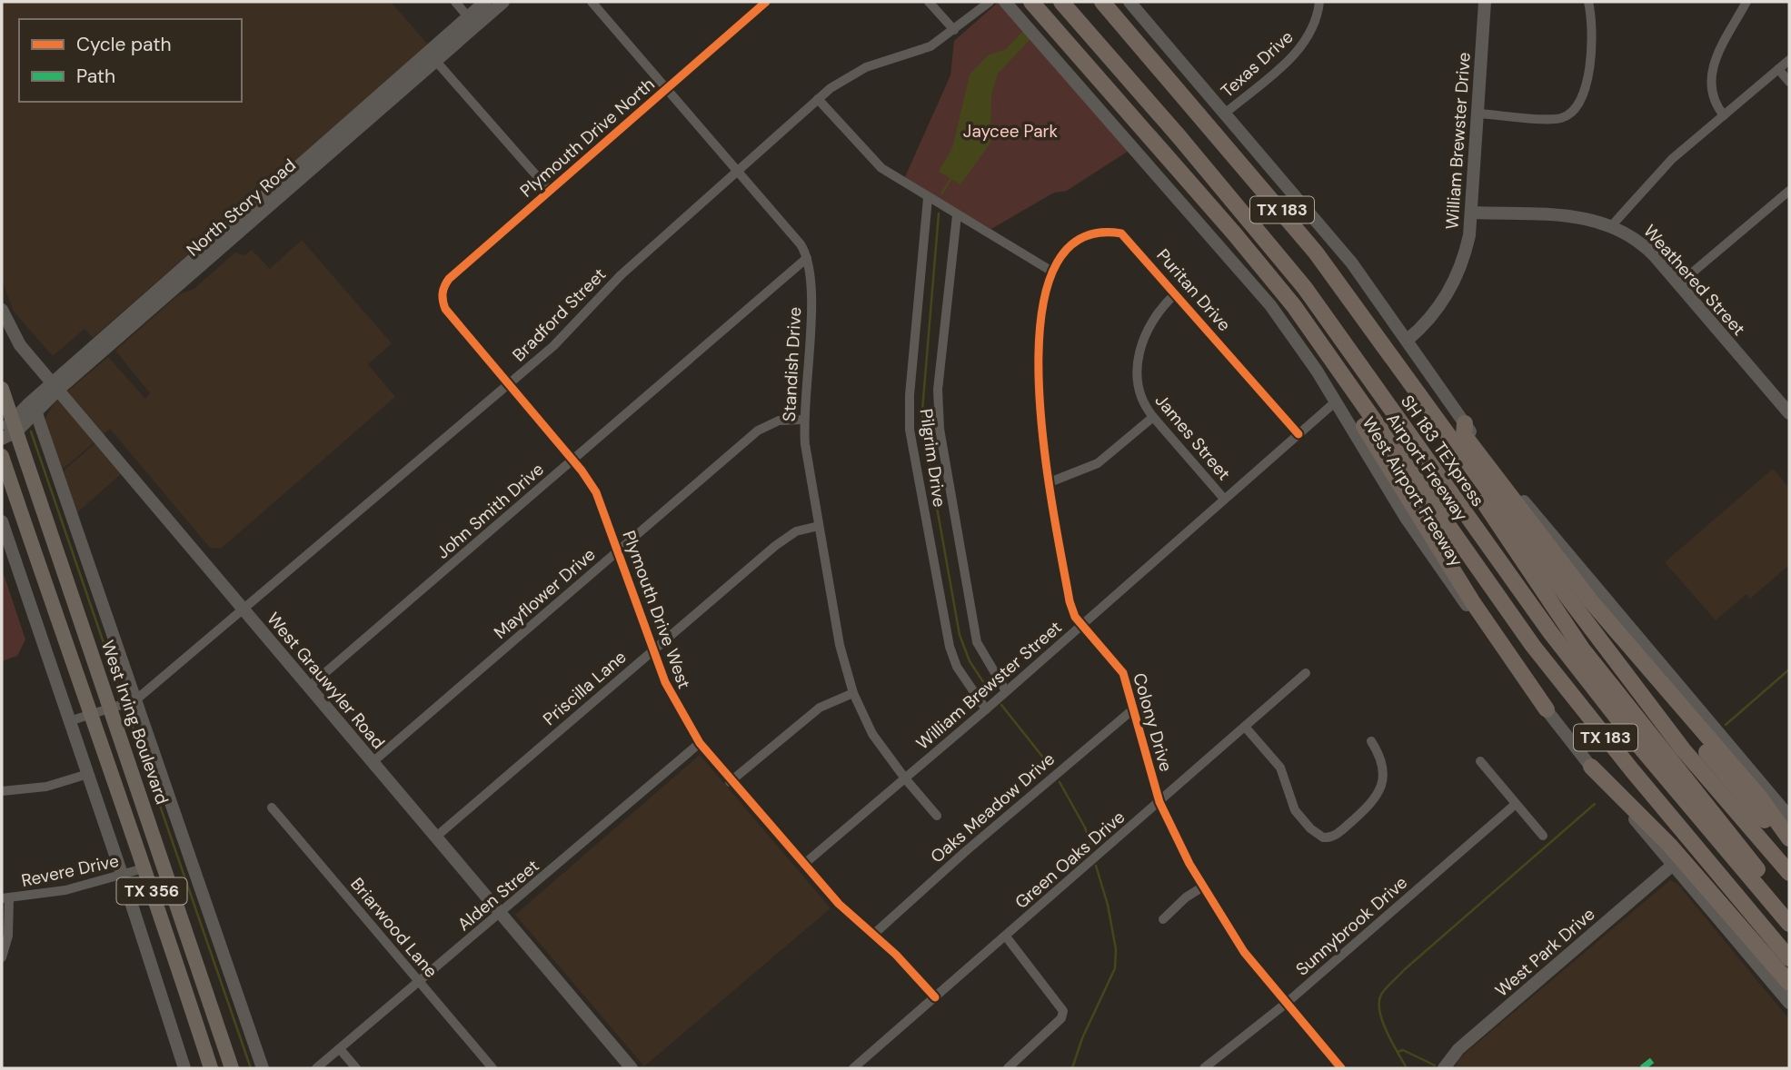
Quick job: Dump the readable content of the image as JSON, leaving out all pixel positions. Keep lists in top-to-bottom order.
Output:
{
  "streets": {
    "highway": ["TX 183", "SH 183 TEXpress", "Airport Freeway"],
    "main road": [
      "William Brewster Drive",
      "North Story Road",
      "Weathered Street",
      "West Airport Freeway",
      "West Grauwyler Road",
      "West Irving Boulevard",
      "TX 356",
      "West Park Drive"
    ],
    "street": [
      "Texas Drive",
      "Plymouth Drive North",
      "Puritan Drive",
      "Bradford Street",
      "Standish Drive",
      "James Street",
      "Pilgrim Drive",
      "John Smith Drive",
      "Mayflower Drive",
      "Plymouth Drive West",
      "William Brewster Street",
      "Priscilla Lane",
      "Colony Drive",
      "Oaks Meadow Drive",
      "Green Oaks Drive",
      "Revere Drive",
      "Alden Street",
      "Sunnybrook Drive",
      "Briarwood Lane"
    ]
  },
  "crossings": [
    ["Plymouth Drive North", "Standish Drive"],
    ["Plymouth Drive North", "Plymouth Drive West"],
    ["William Brewster Drive", "Weathered Street"],
    ["North Story Road", "West Grauwyler Road"],
    ["North Story Road", "West Irving Boulevard"],
    ["Puritan Drive", "James Street"],
    ["Puritan Drive", "William Brewster Street"],
    ["Puritan Drive", "Colony Drive"],
    ["Bradford Street", "Standish Drive"],
    ["Bradford Street", "Plymouth Drive West"],
    ["Bradford Street", "West Grauwyler Road"],
    ["Bradford Street", "West Irving Boulevard"],
    ["Standish Drive", "John Smith Drive"],
    ["Standish Drive", "Mayflower Drive"],
    ["Standish Drive", "William Brewster Street"],
    ["Standish Drive", "Priscilla Lane"],
    ["James Street", "William Brewster Street"],
    ["Pilgrim Drive", "William Brewster Street"],
    ["West Airport Freeway", "William Brewster Street"],
    ["West Airport Freeway", "West Park Drive"],
    ["John Smith Drive", "Plymouth Drive West"],
    ["John Smith Drive", "West Grauwyler Road"],
    ["Mayflower Drive", "Plymouth Drive West"],
    ["Mayflower Drive", "West Grauwyler Road"],
    ["Plymouth Drive West", "William Brewster Street"],
    ["Plymouth Drive West", "Priscilla Lane"],
    ["Plymouth Drive West", "Oaks Meadow Drive"],
    ["Plymouth Drive West", "Green Oaks Drive"],
    ["Plymouth Drive West", "Alden Street"],
    ["West Grauwyler Road", "Priscilla Lane"],
    ["West Grauwyler Road", "Alden Street"],
    ["William Brewster Street", "Colony Drive"],
    ["Colony Drive", "Oaks Meadow Drive"],
    ["Colony Drive", "Green Oaks Drive"],
    ["Colony Drive", "Sunnybrook Drive"],
    ["Revere Drive", "TX 356"],
    ["Alden Street", "Briarwood Lane"]
  ],
  "parks": ["Jaycee Park"],
  "legend": ["Cycle path", "Path"]
}
